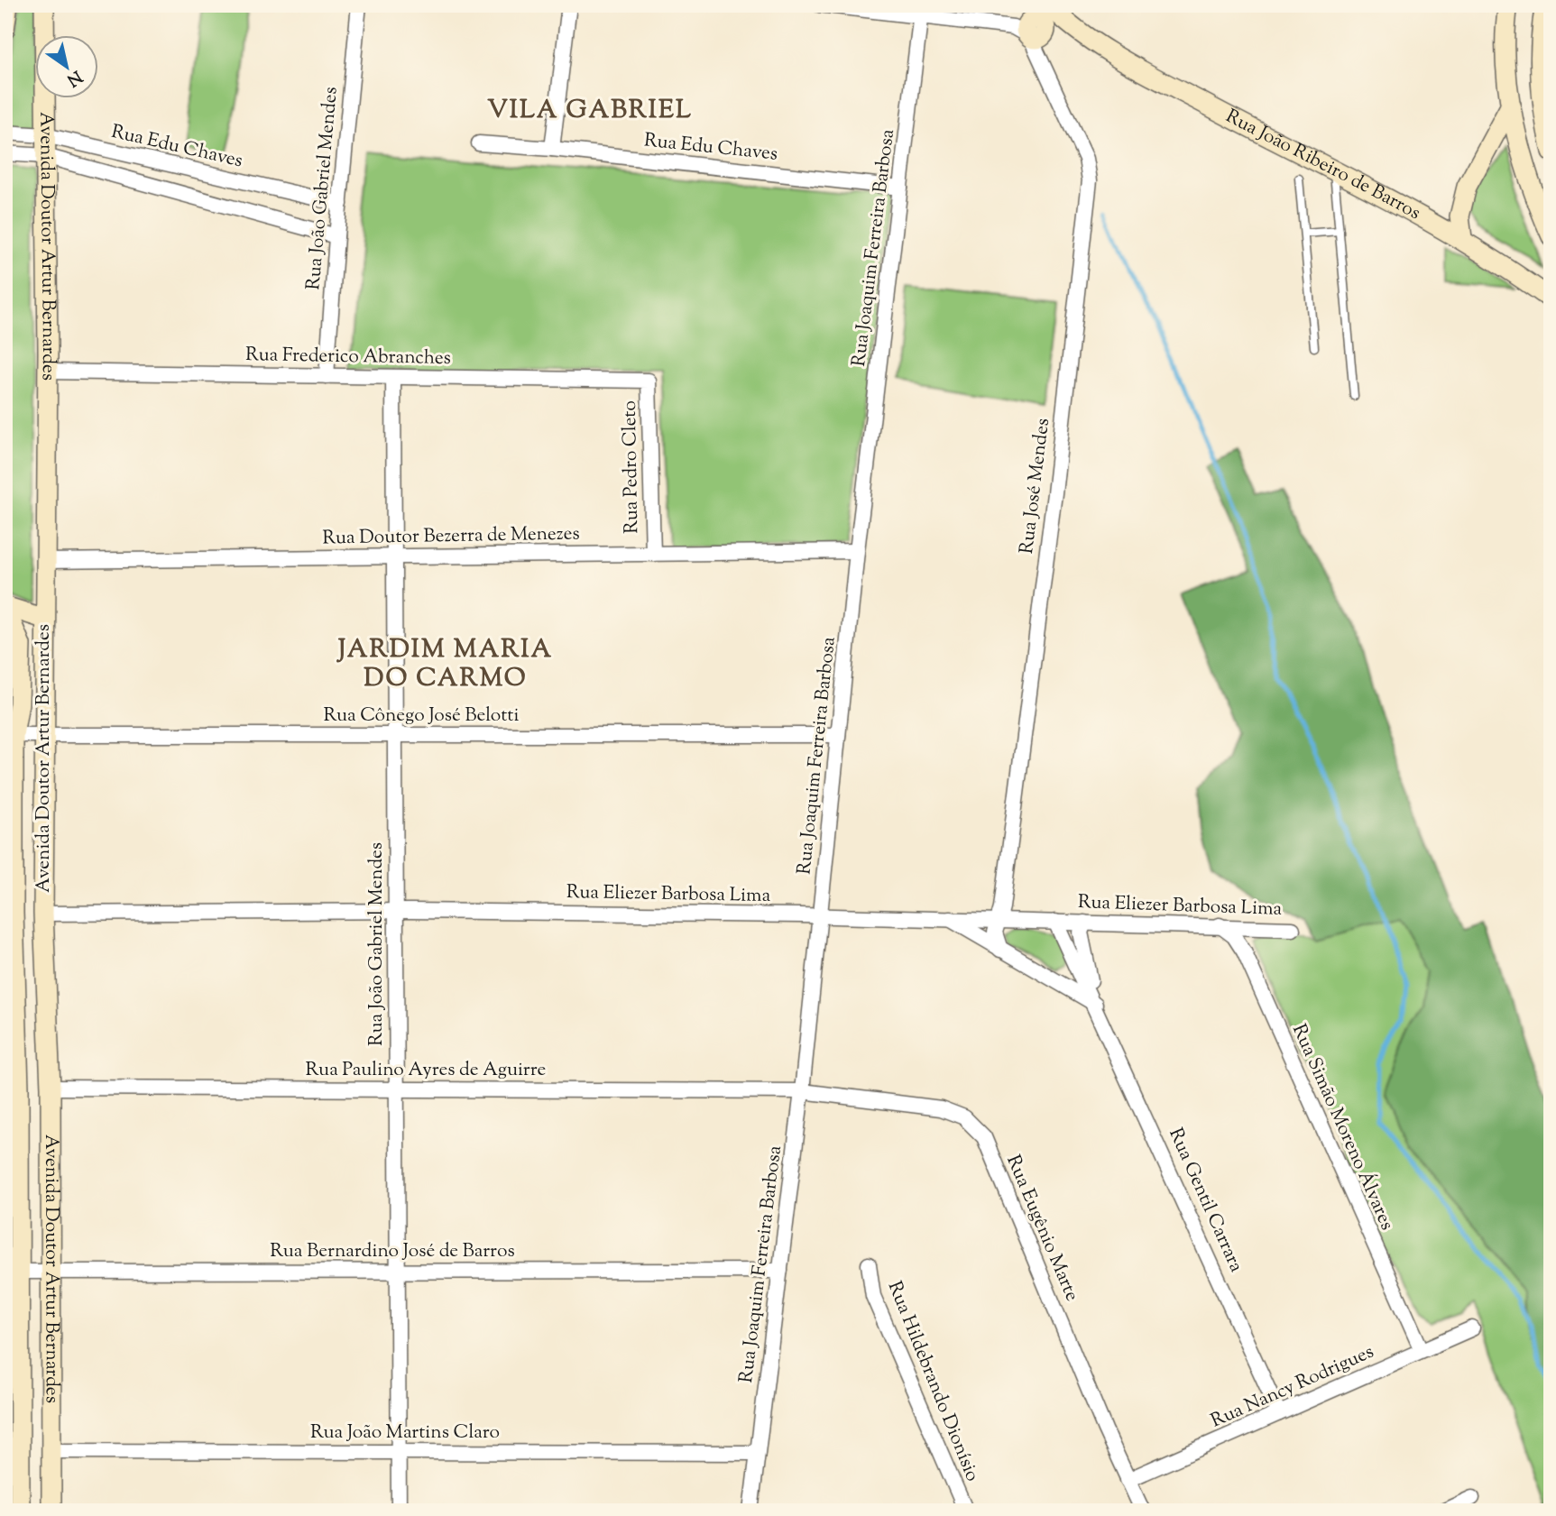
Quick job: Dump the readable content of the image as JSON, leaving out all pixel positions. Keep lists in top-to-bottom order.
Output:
{
  "streets": {
    "main road": ["Rua João Ribeiro de Barros", "Avenida Doutor Artur Bernardes"],
    "street": [
      "Rua Edu Chaves",
      "Rua João Gabriel Mendes",
      "Rua Joaquim Ferreira Barbosa",
      "Rua Frederico Abranches",
      "Rua Pedro Cleto",
      "Rua José Mendes",
      "Rua Doutor Bezerra de Menezes",
      "Rua Cônego José Belotti",
      "Rua Eliezer Barbosa Lima",
      "Rua Paulino Ayres de Aguirre",
      "Rua Simão Moreno Álvares",
      "Rua Gentil Carrara",
      "Rua Eugênio Marte",
      "Rua Bernardino José de Barros",
      "Rua Hildebrando Dionísio",
      "Rua Nancy Rodrigues",
      "Rua João Martins Claro"
    ]
  },
  "crossings": [
    ["Rua Edu Chaves", "Rua João Gabriel Mendes"],
    ["Rua Edu Chaves", "Avenida Doutor Artur Bernardes"],
    ["Rua Edu Chaves", "Rua Joaquim Ferreira Barbosa"],
    ["Rua João Ribeiro de Barros", "Rua José Mendes"],
    ["Rua João Gabriel Mendes", "Rua Frederico Abranches"],
    ["Rua João Gabriel Mendes", "Rua Doutor Bezerra de Menezes"],
    ["Rua João Gabriel Mendes", "Rua Cônego José Belotti"],
    ["Rua João Gabriel Mendes", "Rua Eliezer Barbosa Lima"],
    ["Rua João Gabriel Mendes", "Rua Paulino Ayres de Aguirre"],
    ["Rua João Gabriel Mendes", "Rua Bernardino José de Barros"],
    ["Rua João Gabriel Mendes", "Rua João Martins Claro"],
    ["Avenida Doutor Artur Bernardes", "Rua Frederico Abranches"],
    ["Avenida Doutor Artur Bernardes", "Rua Doutor Bezerra de Menezes"],
    ["Avenida Doutor Artur Bernardes", "Rua Cônego José Belotti"],
    ["Avenida Doutor Artur Bernardes", "Rua Eliezer Barbosa Lima"],
    ["Avenida Doutor Artur Bernardes", "Rua Paulino Ayres de Aguirre"],
    ["Avenida Doutor Artur Bernardes", "Rua Bernardino José de Barros"],
    ["Avenida Doutor Artur Bernardes", "Rua João Martins Claro"],
    ["Rua Joaquim Ferreira Barbosa", "Rua Doutor Bezerra de Menezes"],
    ["Rua Joaquim Ferreira Barbosa", "Rua Cônego José Belotti"],
    ["Rua Joaquim Ferreira Barbosa", "Rua Eliezer Barbosa Lima"],
    ["Rua Joaquim Ferreira Barbosa", "Rua Paulino Ayres de Aguirre"],
    ["Rua Joaquim Ferreira Barbosa", "Rua Eugênio Marte"],
    ["Rua Joaquim Ferreira Barbosa", "Rua Bernardino José de Barros"],
    ["Rua Joaquim Ferreira Barbosa", "Rua João Martins Claro"],
    ["Rua Frederico Abranches", "Rua Pedro Cleto"],
    ["Rua Pedro Cleto", "Rua Doutor Bezerra de Menezes"],
    ["Rua José Mendes", "Rua Eliezer Barbosa Lima"],
    ["Rua Eliezer Barbosa Lima", "Rua Simão Moreno Álvares"],
    ["Rua Eliezer Barbosa Lima", "Rua Gentil Carrara"],
    ["Rua Paulino Ayres de Aguirre", "Rua Eugênio Marte"],
    ["Rua Simão Moreno Álvares", "Rua Nancy Rodrigues"],
    ["Rua Gentil Carrara", "Rua Nancy Rodrigues"],
    ["Rua Eugênio Marte", "Rua Nancy Rodrigues"]
  ],
  "districts": ["VILA GABRIEL", "JARDIM MARIA DO CARMO"],
  "north": "bottom right"
}
